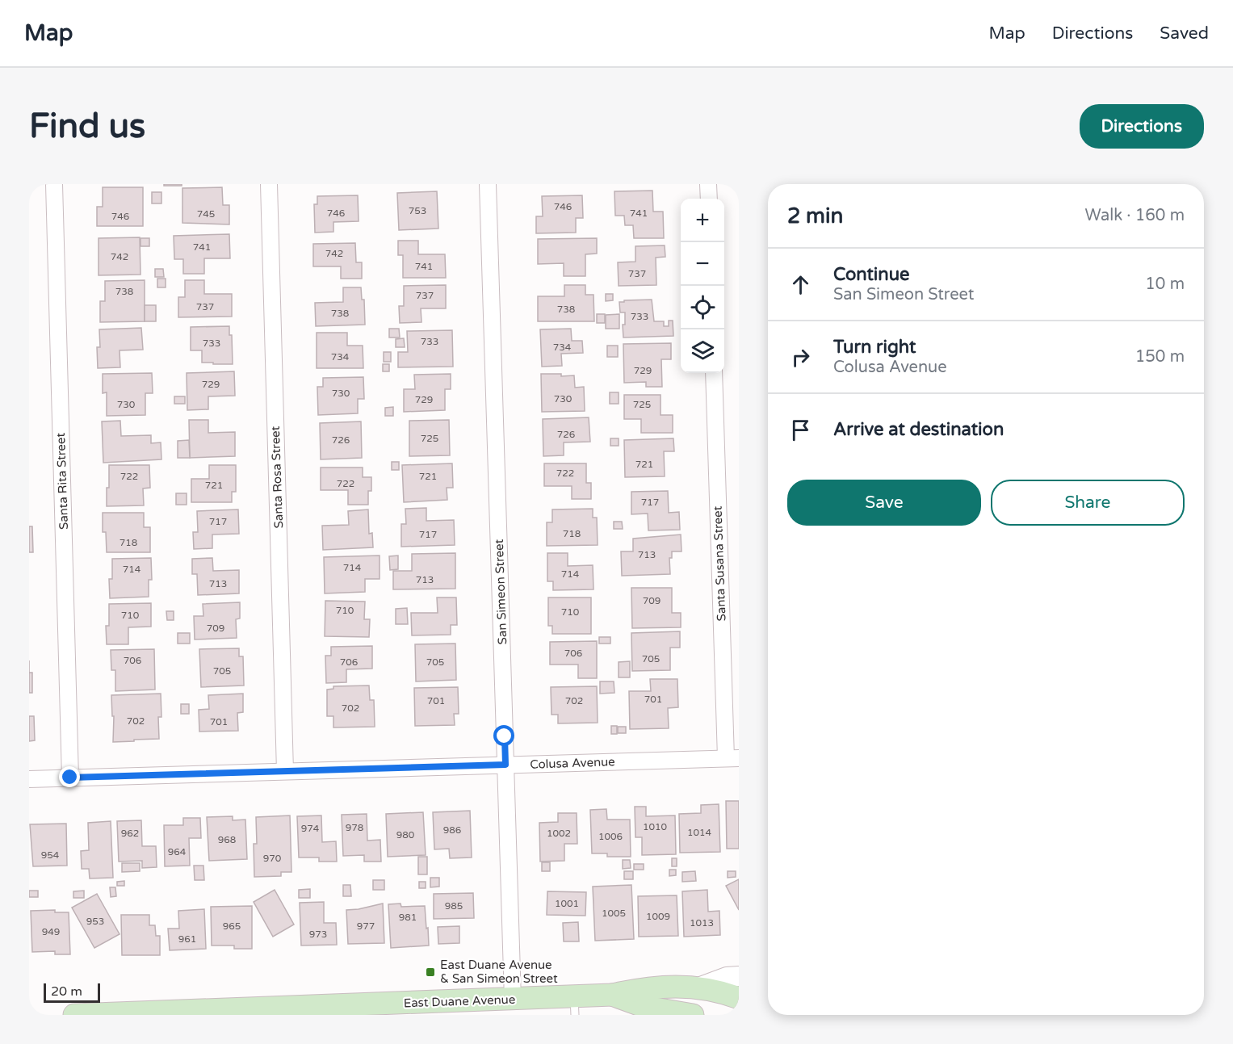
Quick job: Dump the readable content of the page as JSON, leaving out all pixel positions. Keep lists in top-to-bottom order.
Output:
{
  "streets": {
    "main road": ["East Duane Avenue"],
    "street": [
      "Santa Rosa Street",
      "Santa Rita Street",
      "Santa Susana Street",
      "San Simeon Street",
      "Colusa Avenue"
    ]
  },
  "crossings": [
    ["Santa Rosa Street", "Colusa Avenue"],
    ["Santa Rita Street", "Colusa Avenue"],
    ["Santa Susana Street", "Colusa Avenue"],
    ["San Simeon Street", "Colusa Avenue"],
    ["San Simeon Street", "East Duane Avenue"]
  ],
  "places": {
    "transit": ["East Duane Avenue & San Simeon Street"]
  },
  "house_numbers": [
    "746",
    "753",
    "746",
    "741",
    "745",
    "746",
    "741",
    "742",
    "742",
    "741",
    "737",
    "738",
    "737",
    "737",
    "738",
    "738",
    "733",
    "733",
    "733",
    "734",
    "734",
    "729",
    "729",
    "730",
    "730",
    "729",
    "730",
    "725",
    "726",
    "725",
    "726",
    "721",
    "722",
    "722",
    "721",
    "722",
    "721",
    "717",
    "717",
    "718",
    "717",
    "718",
    "713",
    "714",
    "714",
    "714",
    "713",
    "713",
    "709",
    "710",
    "710",
    "710",
    "709",
    "706",
    "705",
    "706",
    "706",
    "705",
    "705",
    "701",
    "701",
    "702",
    "702",
    "702",
    "701",
    "1010",
    "978",
    "974",
    "986",
    "1014",
    "962",
    "1002",
    "980",
    "1006",
    "968",
    "964",
    "954",
    "970",
    "1001",
    "985",
    "1005",
    "1009",
    "981",
    "953",
    "1013",
    "965",
    "977",
    "949",
    "973",
    "961"
  ],
  "scale_bar": "20 m",
  "page": {
    "header": "Map",
    "nav": ["Map", "Directions", "Saved"],
    "buttons": [
      "Directions",
      ["Save", "Share"]
    ],
    "title": "Find us",
    "heading": ["2 min", "Walk · 160 m"],
    "map_buttons": ["+", "−"],
    "list": [
      ["Continue", "San Simeon Street", "10 m"],
      ["Turn right", "Colusa Avenue", "150 m"],
      "Arrive at destination"
    ],
    "scale": "20 m"
  }
}
